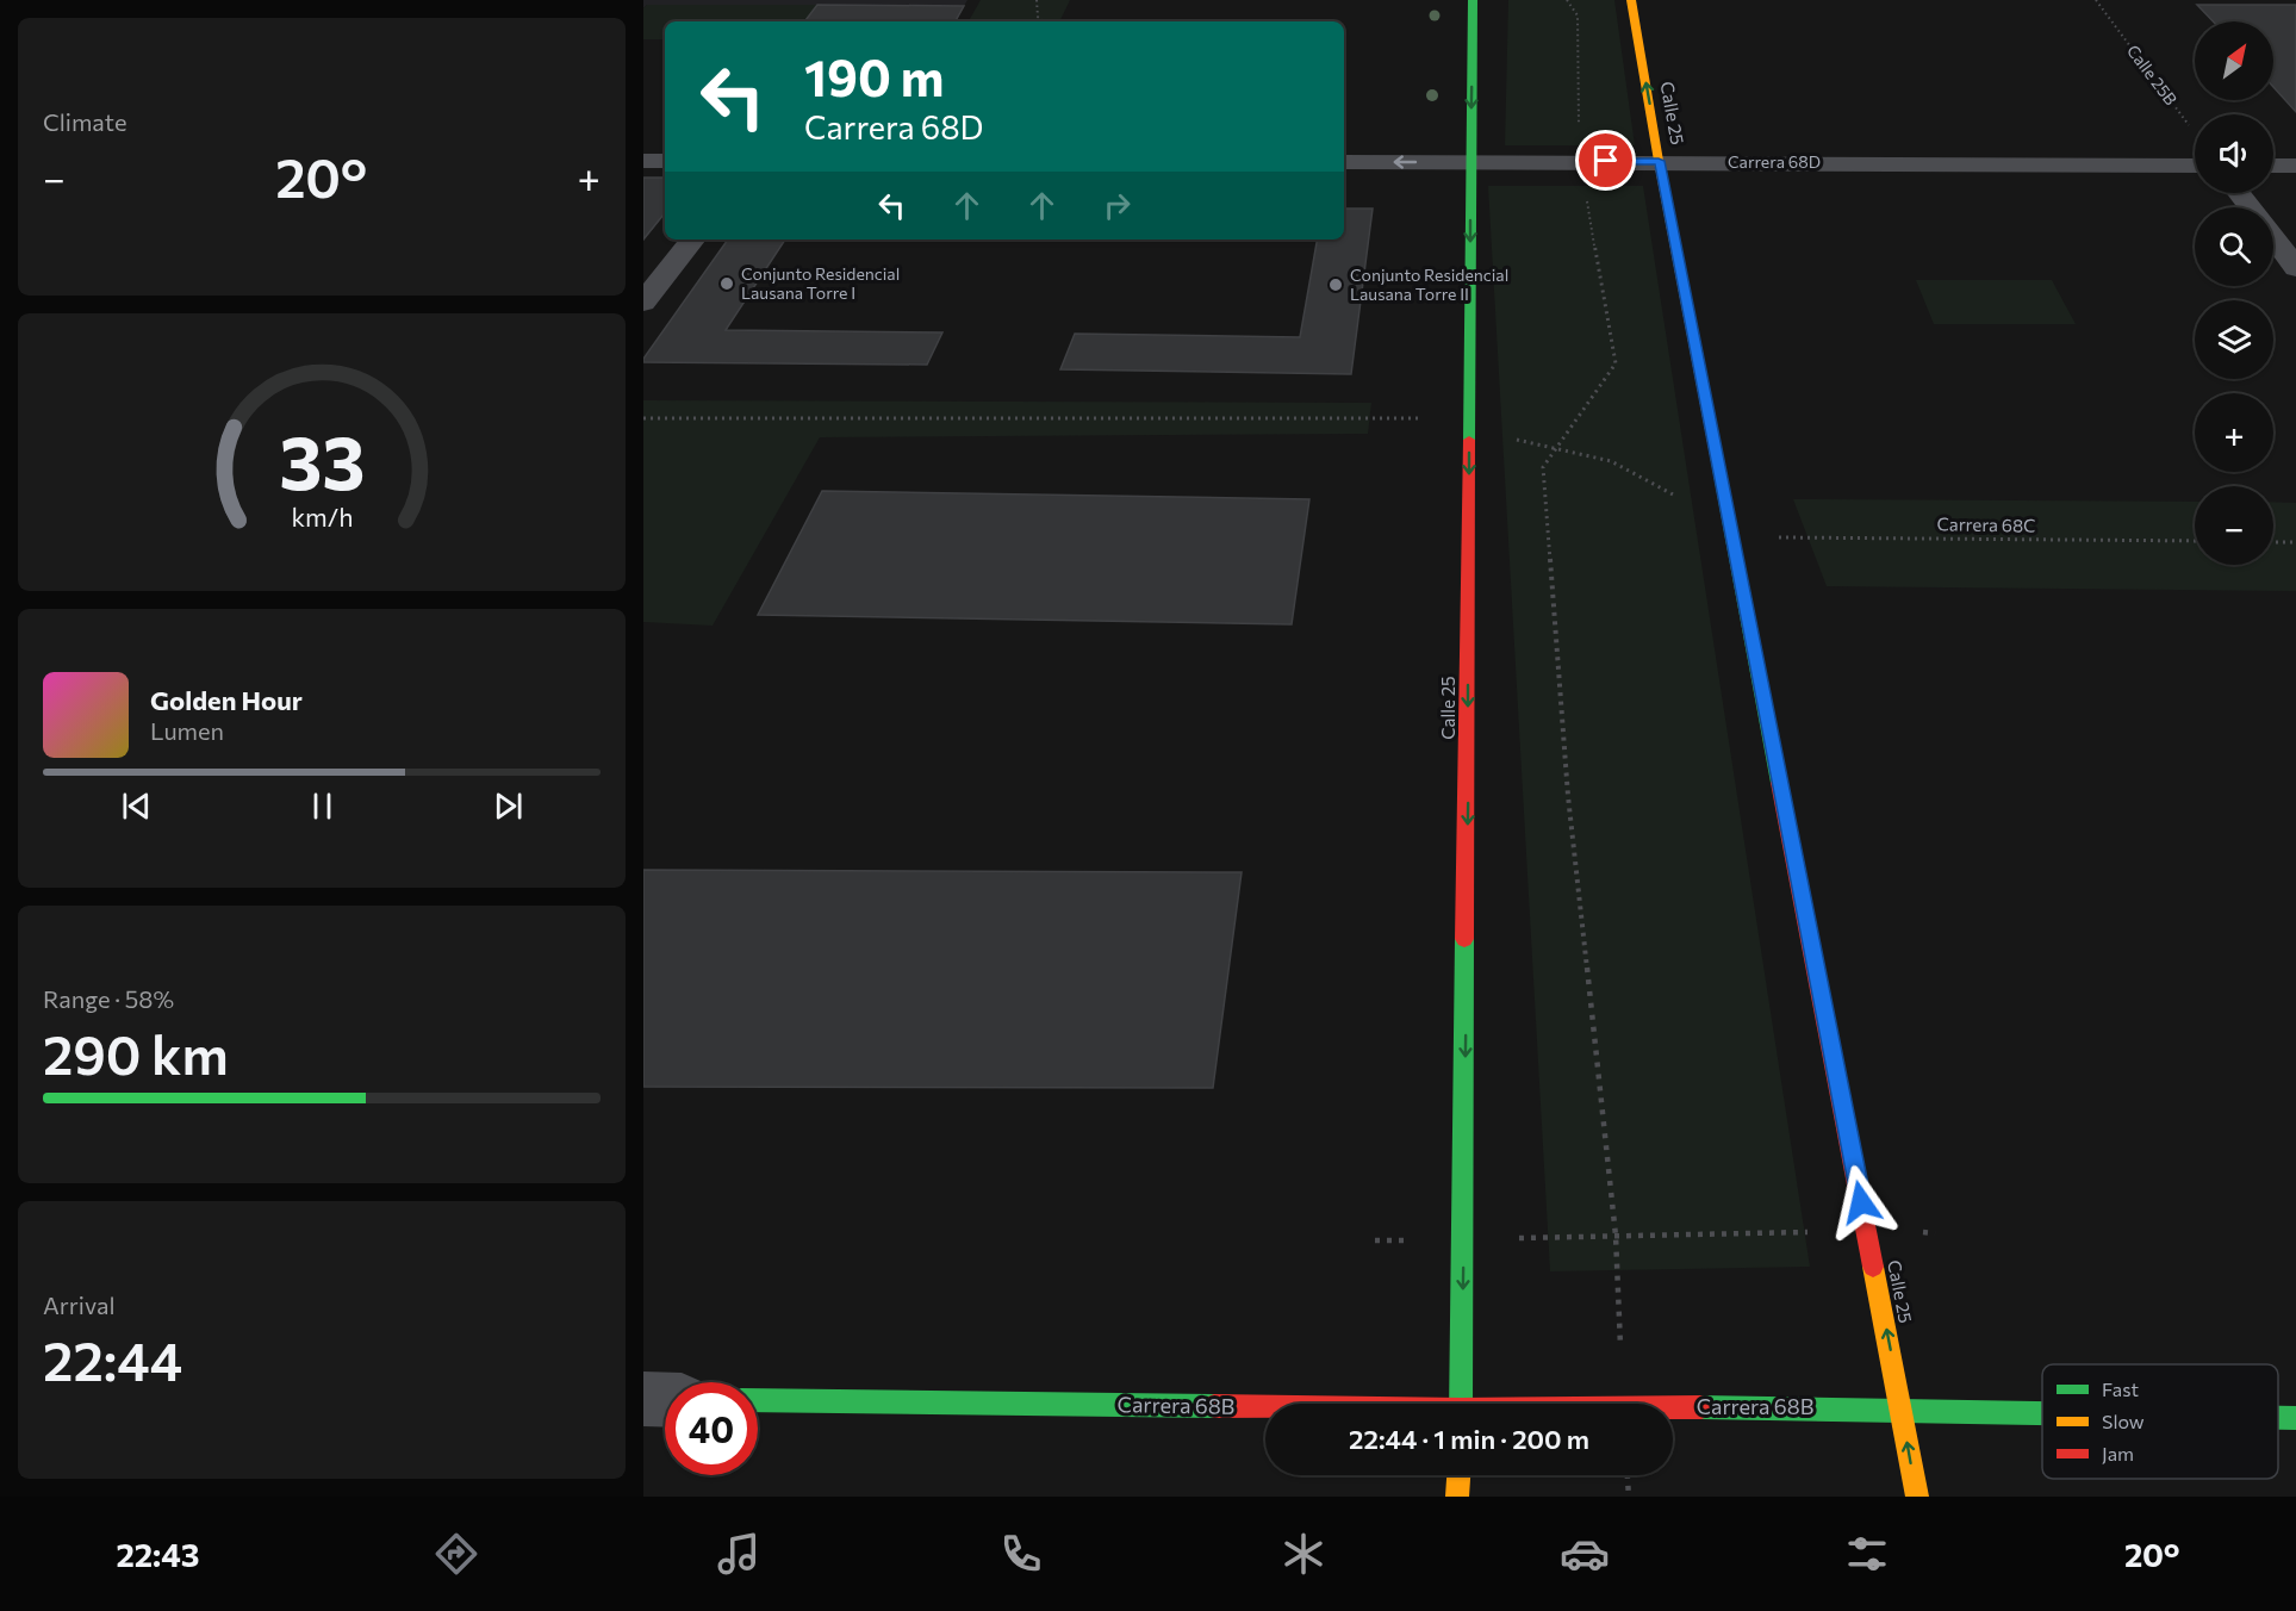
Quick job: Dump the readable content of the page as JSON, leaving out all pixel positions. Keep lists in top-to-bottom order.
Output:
{
  "streets": {
    "street": ["Calle 25", "Carrera 68D", "Carrera 68B"],
    "path": ["Calle 25B", "Carrera 68C"]
  },
  "crossings": [
    ["Calle 25", "Carrera 68D"],
    ["Calle 25", "Carrera 68C"],
    ["Calle 25", "Carrera 68B"]
  ],
  "places": ["Conjunto Residencial Lausana Torre I", "Conjunto Residencial Lausana Torre II"],
  "legend": ["Fast", "Slow", "Jam"],
  "north": "top right",
  "page": {
    "tile": [
      "Climate",
      ["Range · 58%", "290 km"],
      ["Arrival", "22:44"]
    ],
    "map_buttons": ["+", "−"],
    "turn": ["190 m", "Carrera 68D"],
    "heat": ["−", "20°", "+"],
    "song": ["Golden Hour", "Lumen"],
    "limit": "40",
    "trip": "22:44 · 1 min · 200 m",
    "tabs": ["22:43", "20°"],
    "gauge": ["33", "km/h"]
  }
}
